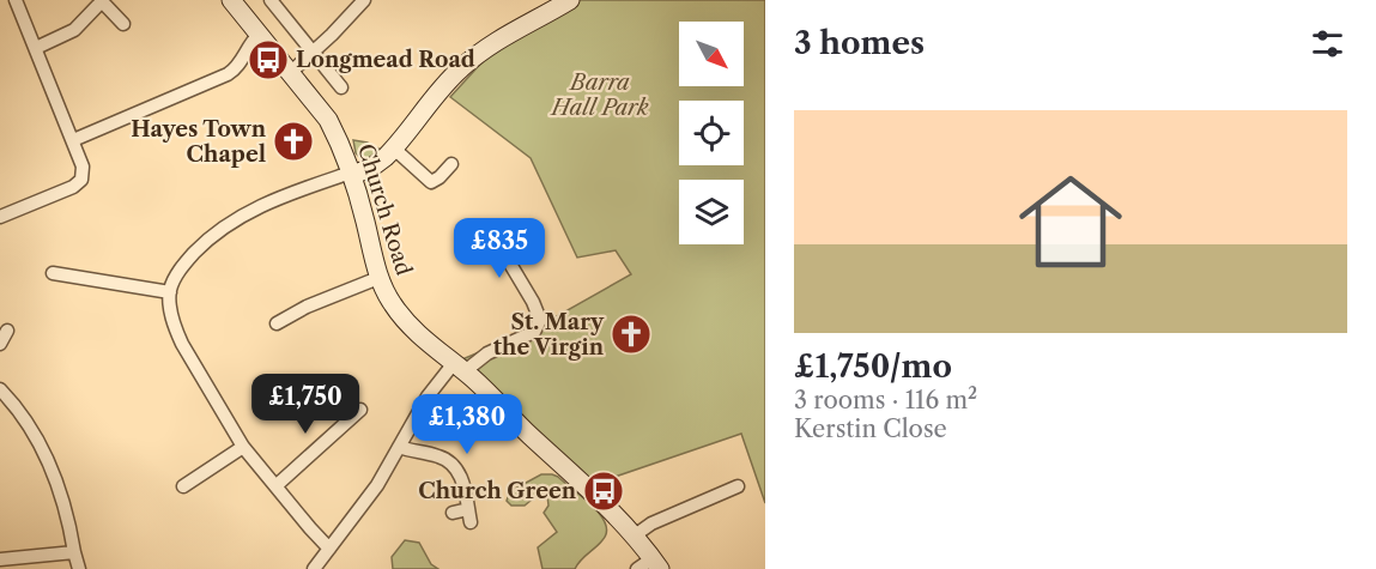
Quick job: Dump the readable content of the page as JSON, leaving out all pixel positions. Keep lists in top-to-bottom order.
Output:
{
  "streets": {
    "street": ["Church Road"]
  },
  "parks": ["Barra Hall Park"],
  "places": {
    "bus stop": ["Longmead Road", "Church Green"],
    "church": ["Hayes Town Chapel", "St. Mary the Virgin"]
  },
  "north": "bottom right",
  "page": {
    "heading": "3 homes",
    "list": [
      {
        "name": "£1,750/mo",
        "note": "3 rooms · 116 m² · Kerstin Close"
      }
    ],
    "price": ["£835", "£1,750", "£1,380"]
  }
}
